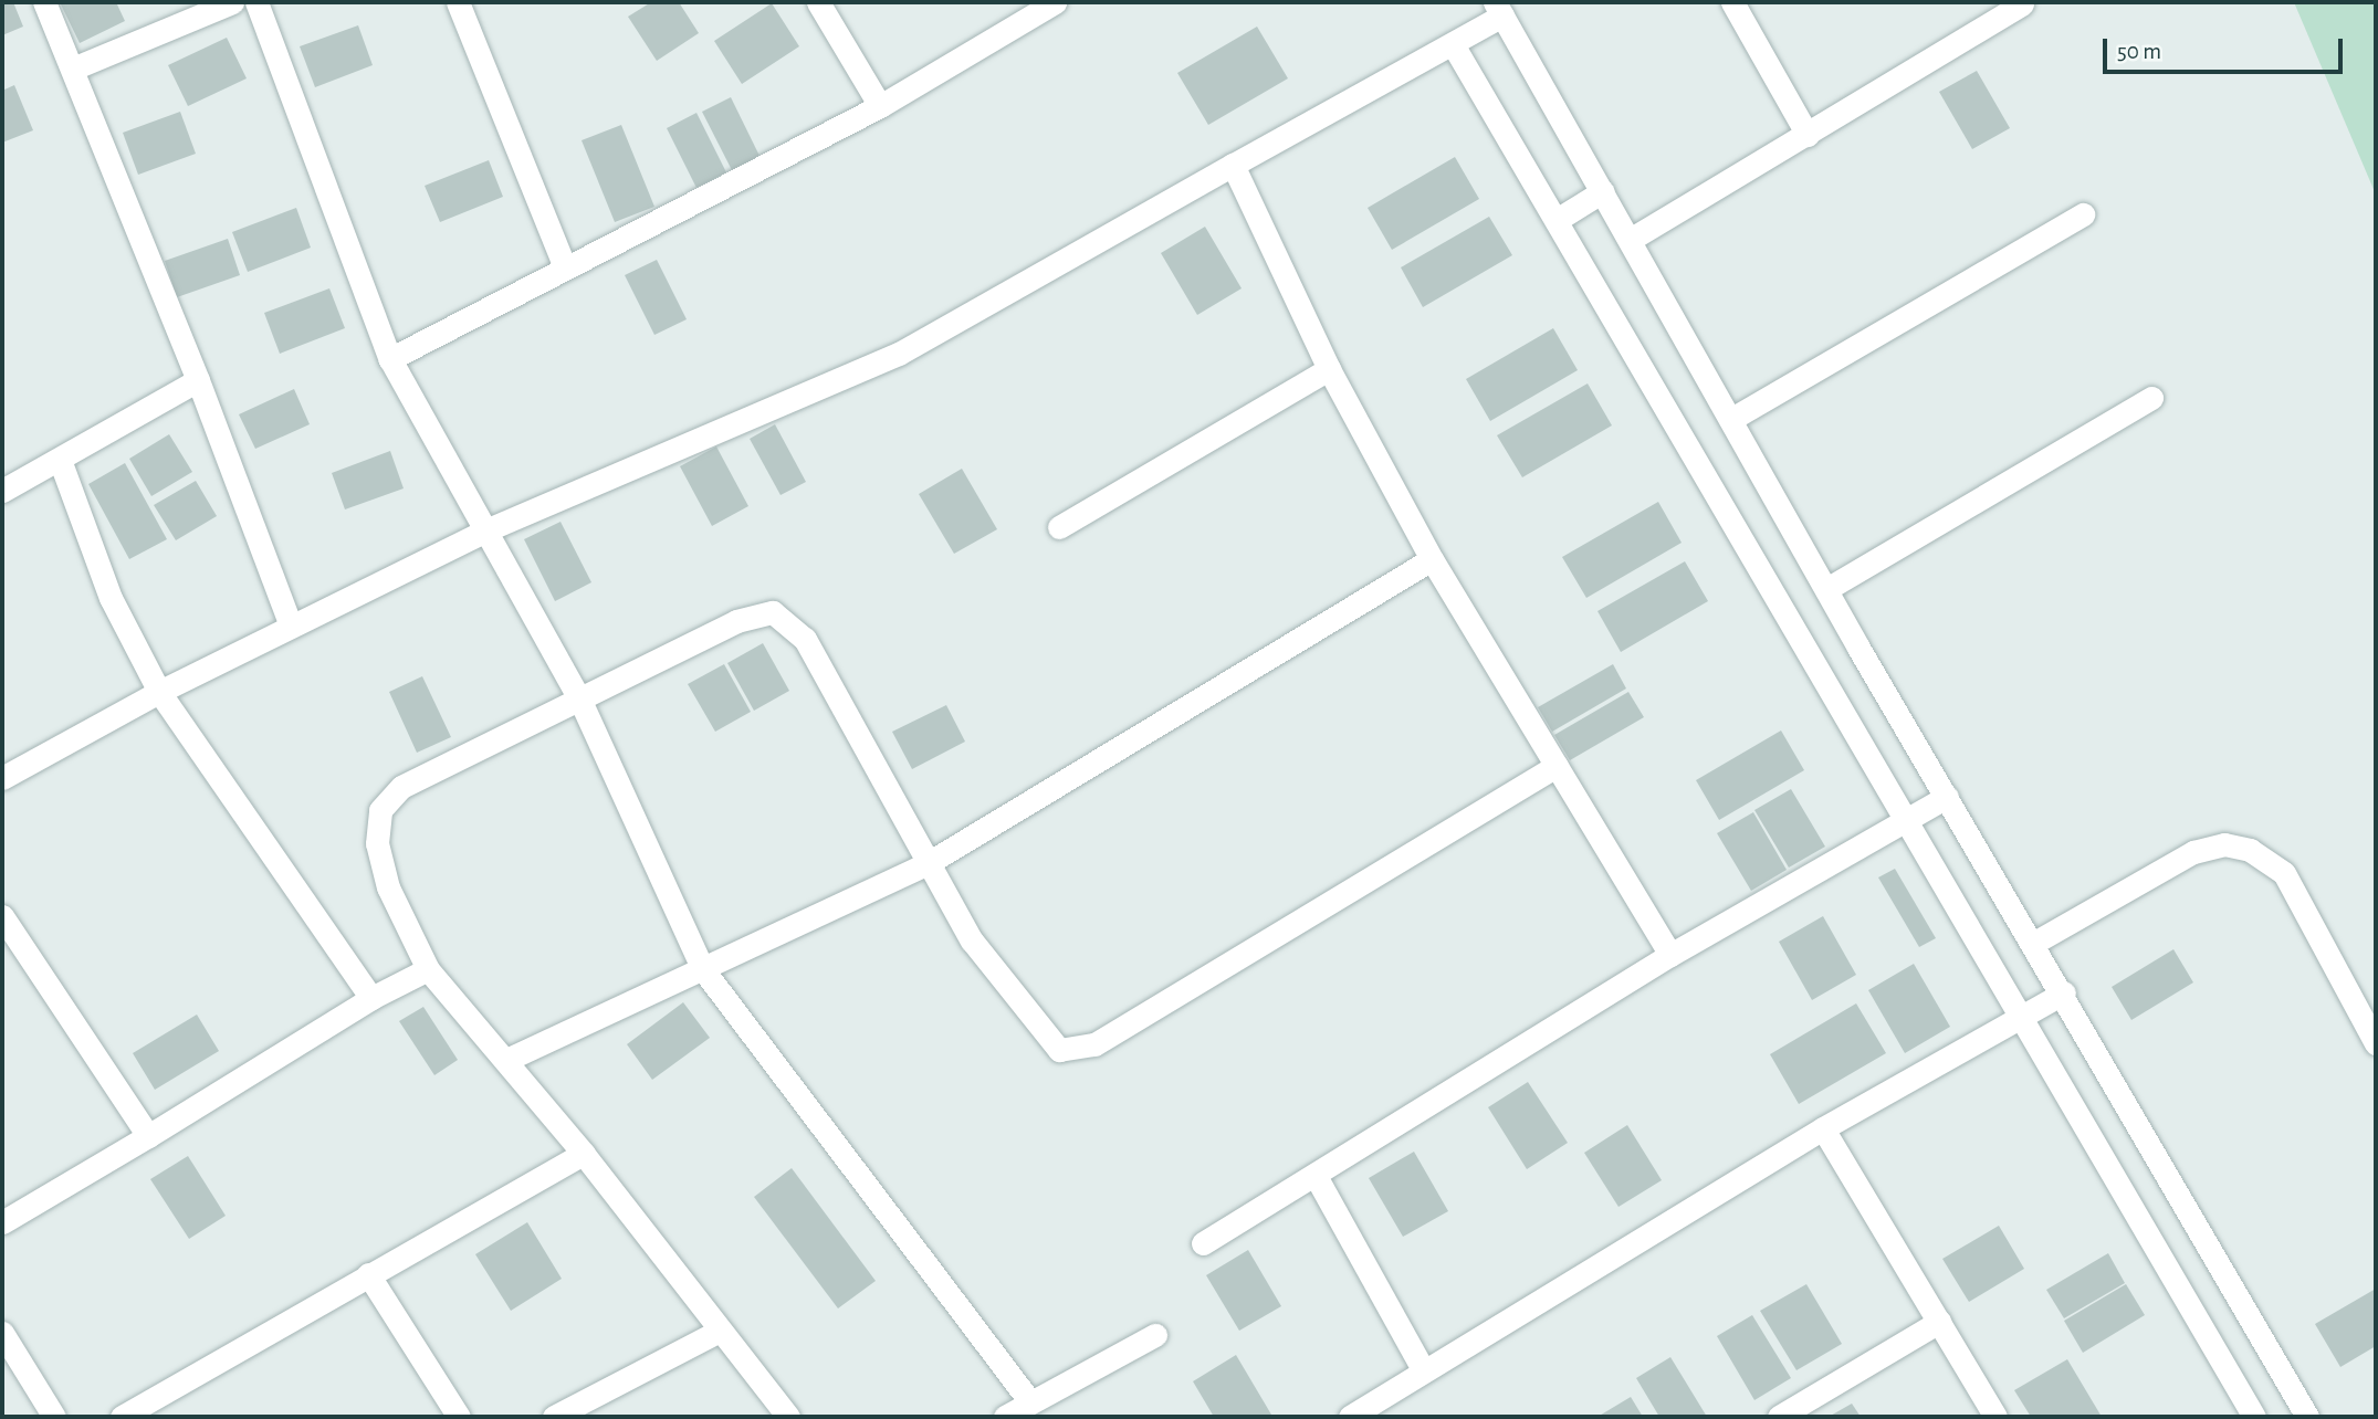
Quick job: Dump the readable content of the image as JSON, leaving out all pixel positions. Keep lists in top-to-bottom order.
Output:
{
  "scale_bar": "50 m"
}
